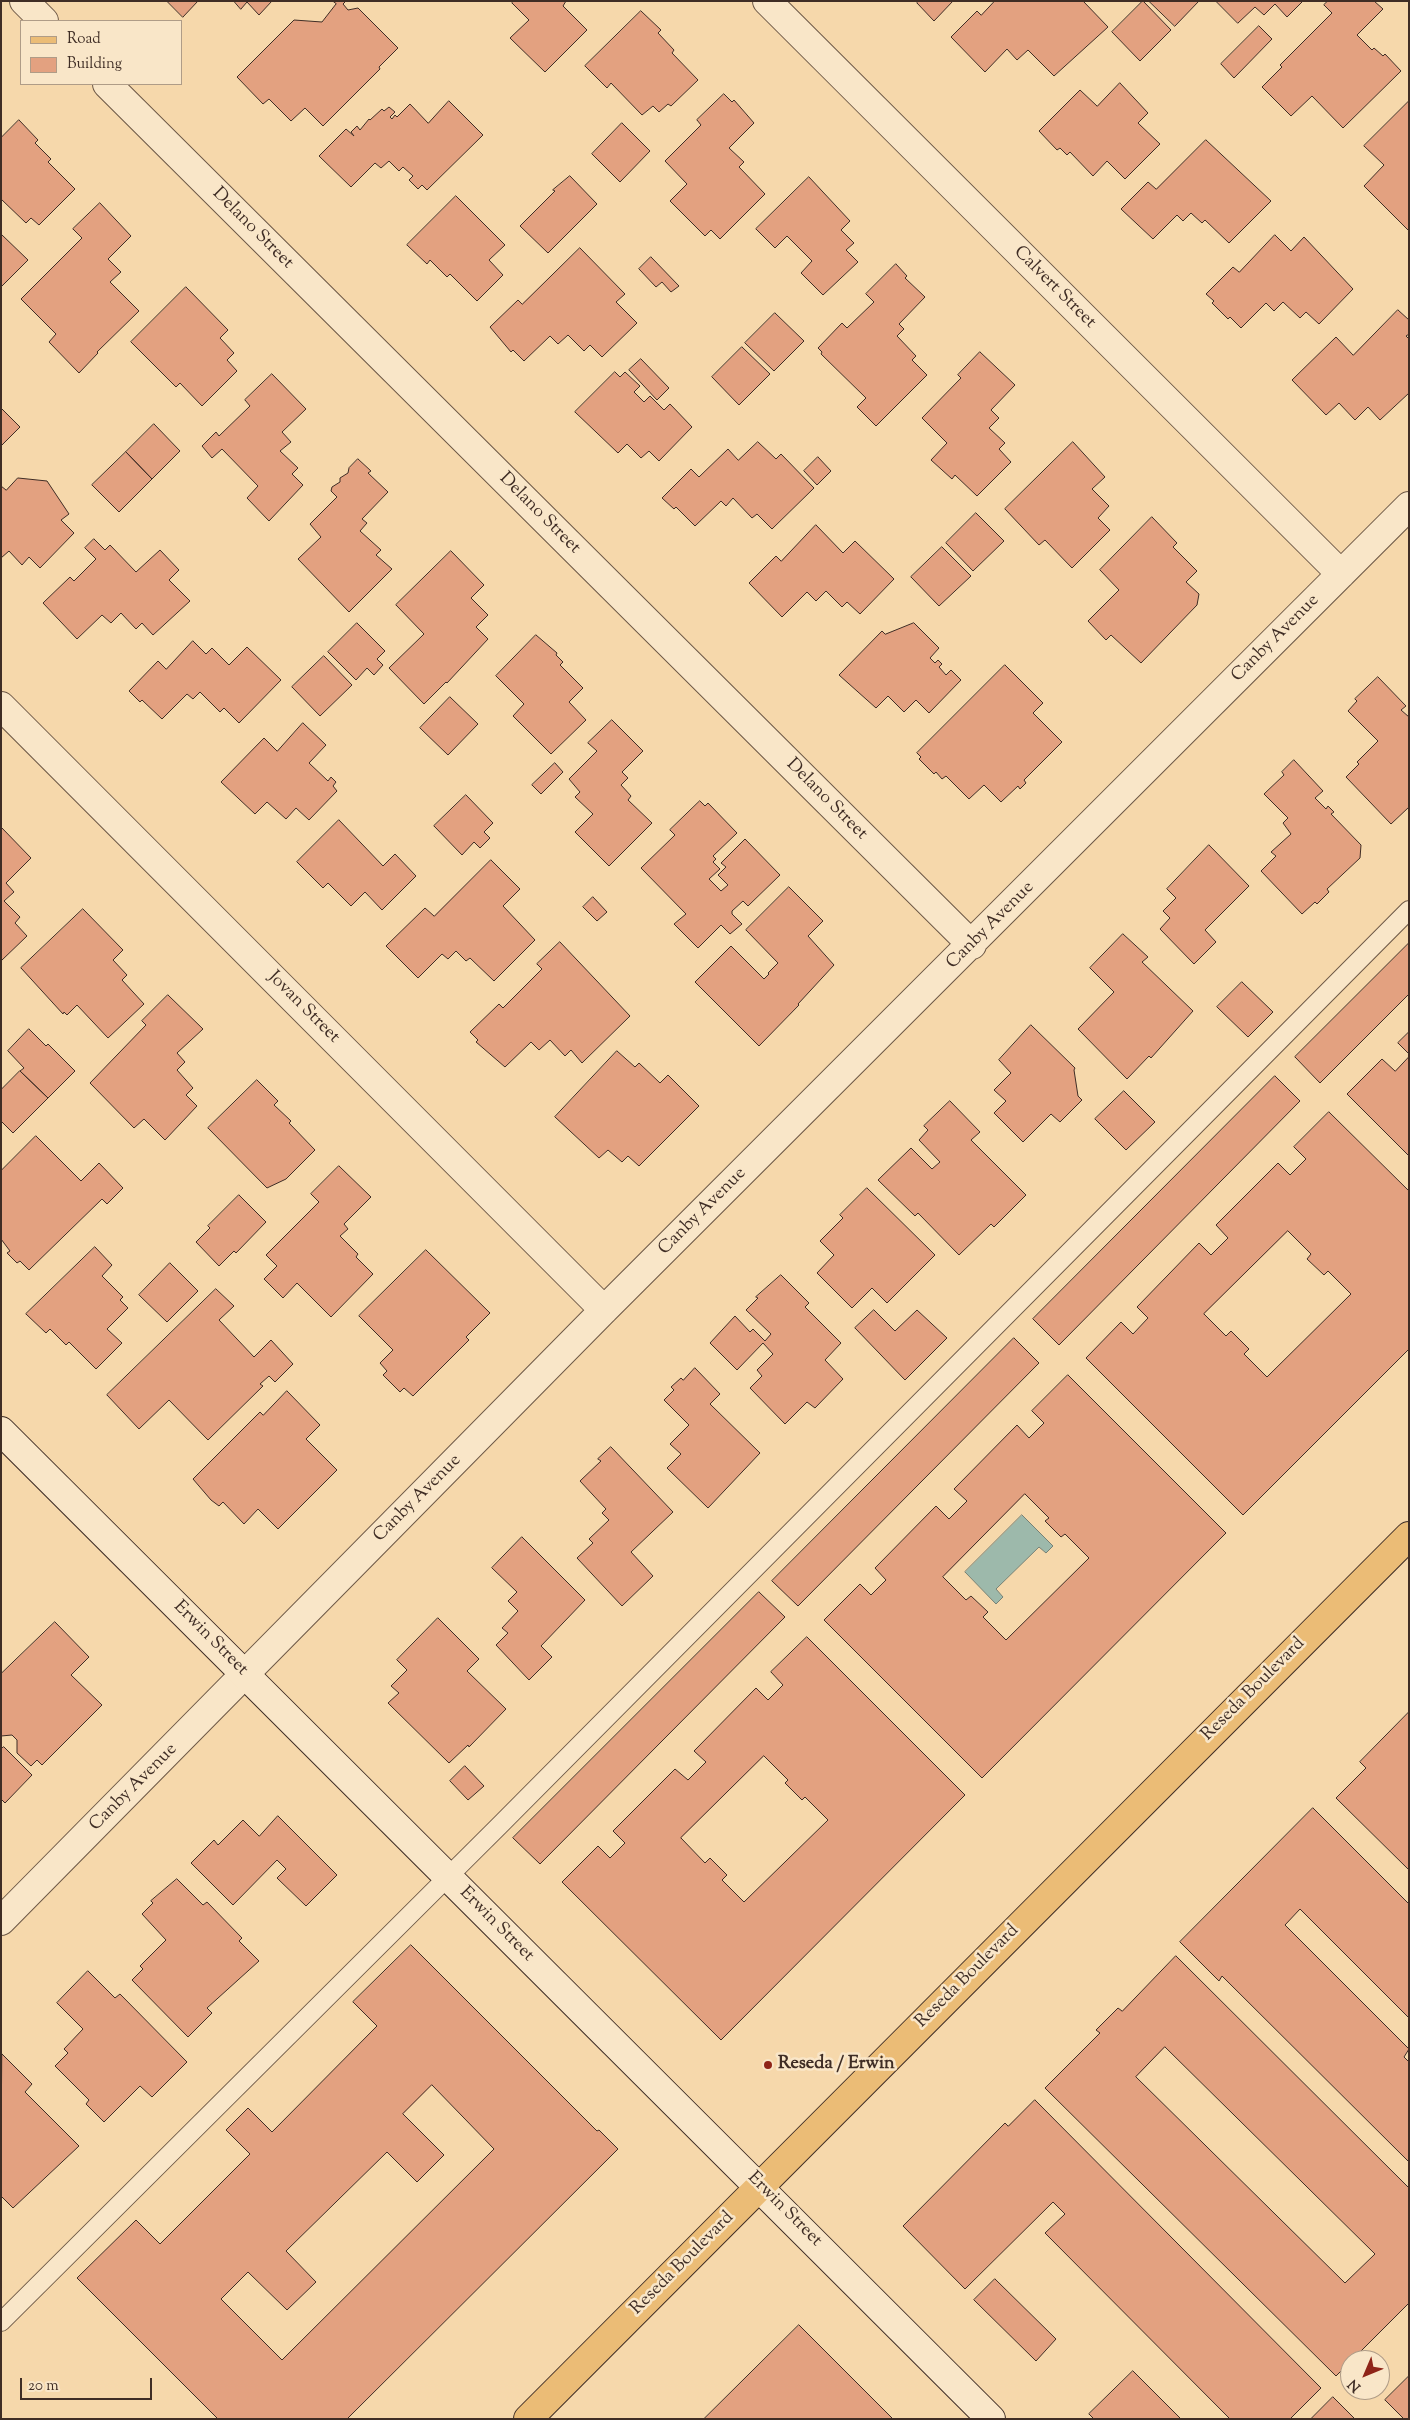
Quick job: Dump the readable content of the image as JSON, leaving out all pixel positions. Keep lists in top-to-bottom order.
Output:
{
  "streets": {
    "main road": ["Reseda Boulevard"],
    "street": [
      "Delano Street",
      "Calvert Street",
      "Canby Avenue",
      "Jovan Street",
      "Erwin Street"
    ]
  },
  "crossings": [
    ["Delano Street", "Canby Avenue"],
    ["Calvert Street", "Canby Avenue"],
    ["Canby Avenue", "Jovan Street"],
    ["Canby Avenue", "Erwin Street"],
    ["Erwin Street", "Reseda Boulevard"]
  ],
  "places": ["Reseda / Erwin"],
  "legend": ["Road", "Building"],
  "scale_bar": "20 m",
  "north": "bottom left"
}
